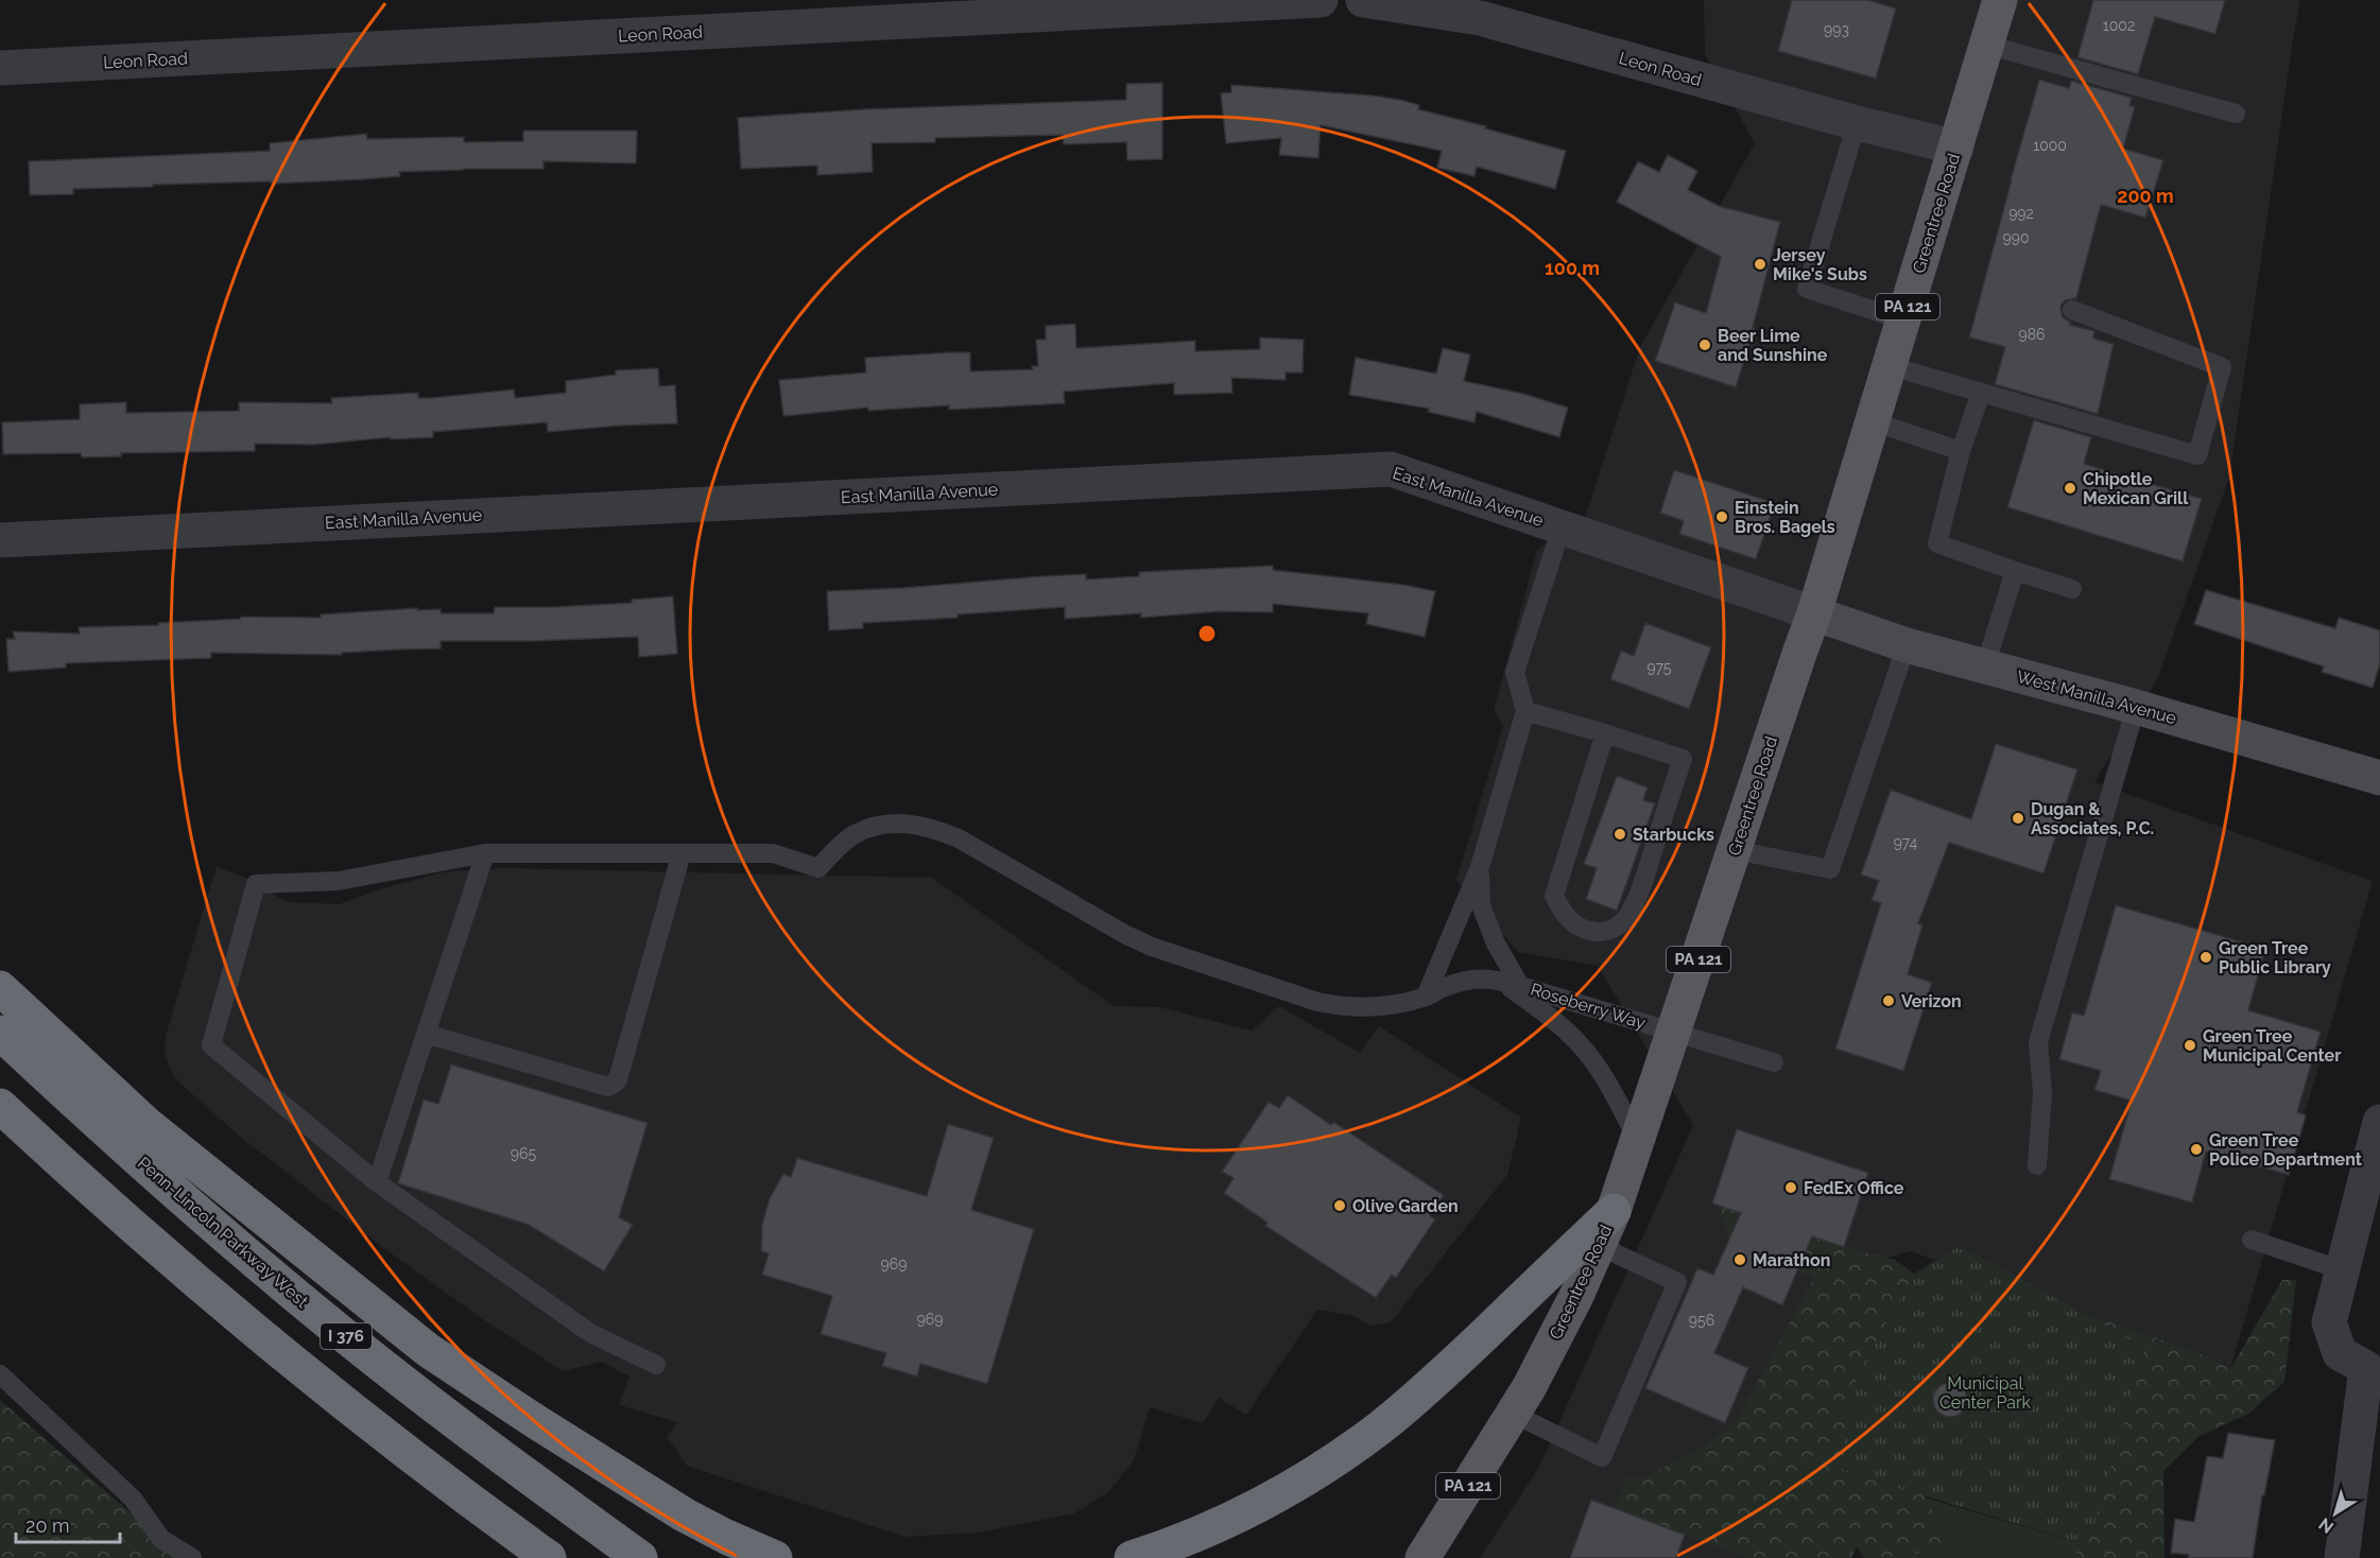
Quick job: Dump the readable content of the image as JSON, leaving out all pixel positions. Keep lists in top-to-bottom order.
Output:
{
  "streets": {
    "highway": ["Penn-Lincoln Parkway West", "I 376"],
    "main road": ["Greentree Road", "PA 121"],
    "street": ["Leon Road", "East Manilla Avenue", "West Manilla Avenue"],
    "lane": ["Roseberry Way"]
  },
  "crossings": [
    ["Leon Road", "Greentree Road"],
    ["Greentree Road", "East Manilla Avenue"],
    ["Greentree Road", "West Manilla Avenue"],
    ["Greentree Road", "Roseberry Way"],
    ["East Manilla Avenue", "West Manilla Avenue"]
  ],
  "parks": ["Municipal Center Park"],
  "places": [
    "Jersey Mike's Subs",
    "Beer Lime and Sunshine",
    "Chipotle Mexican Grill",
    "Einstein Bros. Bagels",
    "Dugan & Associates, P.C.",
    "Starbucks",
    "Green Tree Public Library",
    "Verizon",
    "Green Tree Municipal Center",
    "Green Tree Police Department",
    "FedEx Office",
    "Olive Garden",
    "Marathon"
  ],
  "house_numbers": [
    "1002",
    "993",
    "1000",
    "992",
    "990",
    "986",
    "975",
    "974",
    "965",
    "969",
    "969",
    "956"
  ],
  "scale_bar": "20 m",
  "north": "bottom left",
  "rings": ["200 m", "100 m"]
}
